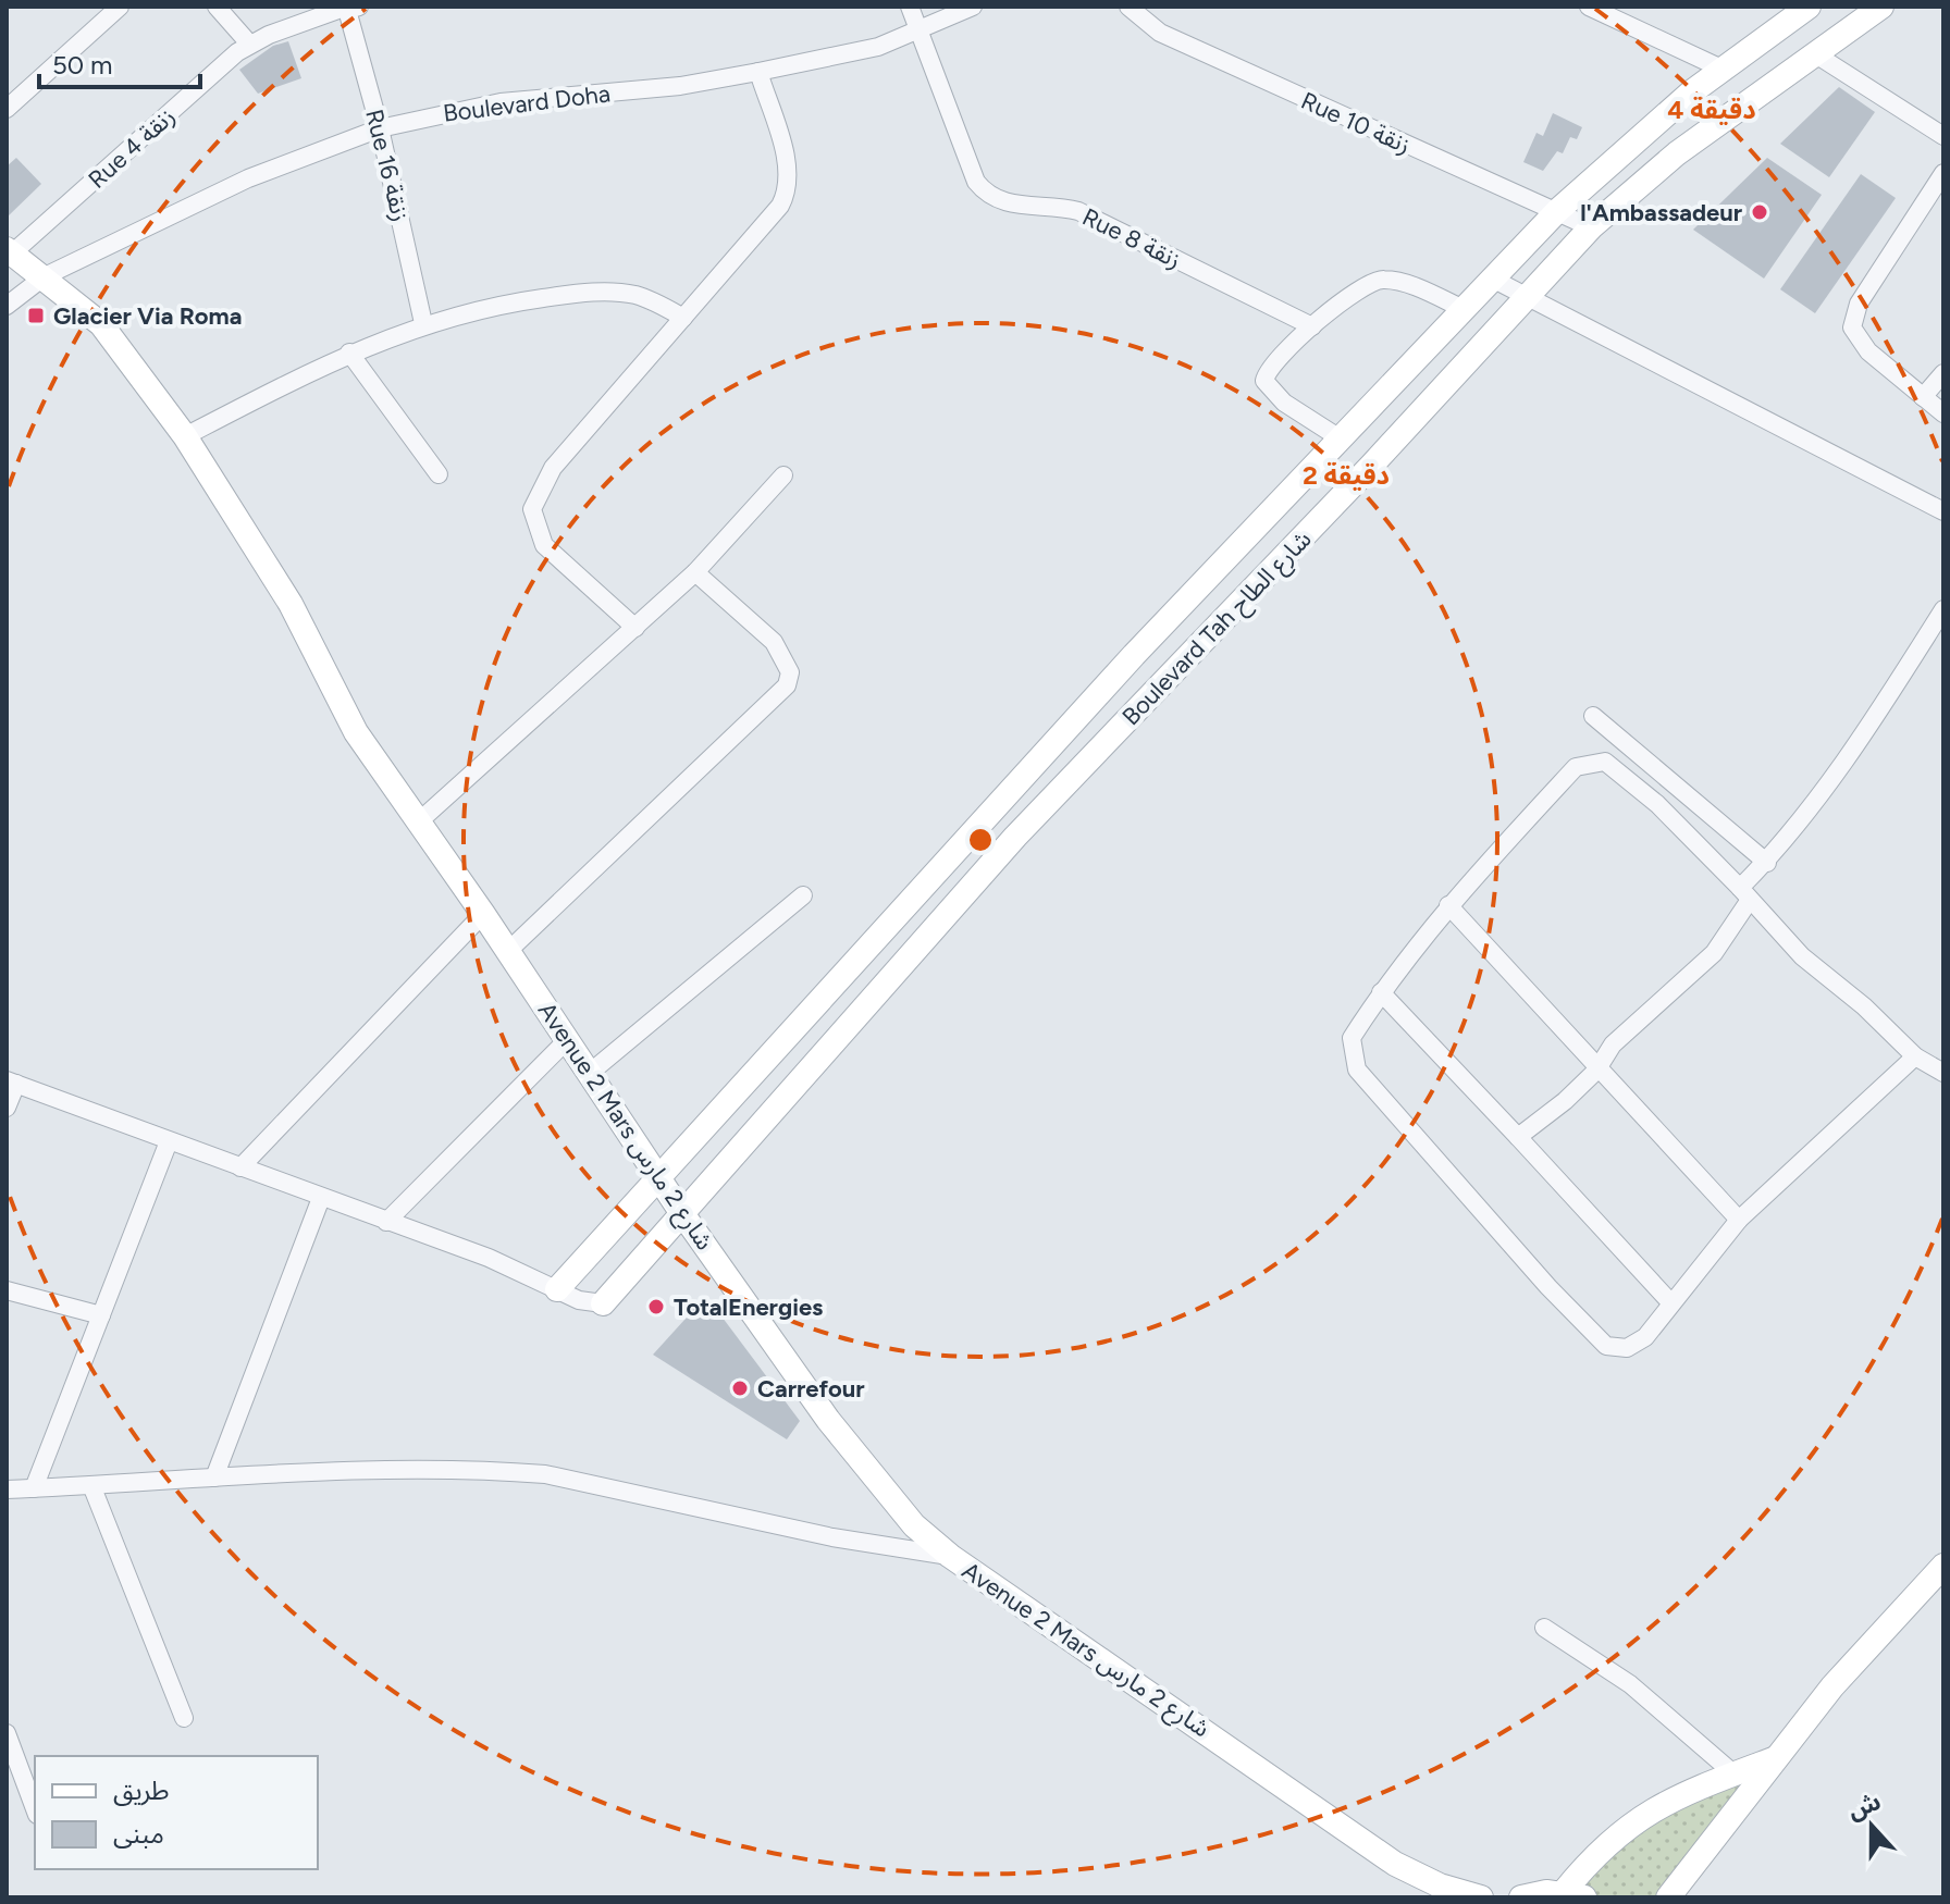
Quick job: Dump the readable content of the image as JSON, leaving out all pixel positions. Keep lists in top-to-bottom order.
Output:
{
  "streets": {
    "street": [
      "Boulevard Doha",
      "Rue 10 زنقة",
      "Rue 4 زنقة",
      "Rue 16 زنقة",
      "Rue 8 زنقة",
      "Boulevard Tah شارع الطاح",
      "Avenue 2 Mars شارع 2 مارس"
    ]
  },
  "crossings": [
    ["Boulevard Doha", "Rue 16 زنقة"],
    ["Boulevard Doha", "Rue 8 زنقة"],
    ["Boulevard Doha", "Avenue 2 Mars شارع 2 مارس"],
    ["Rue 10 زنقة", "Boulevard Tah شارع الطاح"],
    ["Rue 4 زنقة", "Rue 16 زنقة"],
    ["Rue 4 زنقة", "Avenue 2 Mars شارع 2 مارس"],
    ["Boulevard Tah شارع الطاح", "Avenue 2 Mars شارع 2 مارس"]
  ],
  "places": {
    "other": ["l'Ambassadeur", "TotalEnergies", "Carrefour"],
    "transit": ["Glacier Via Roma"]
  },
  "legend": ["طريق", "مبنى"],
  "scale_bar": "50 m",
  "north": "top",
  "rings": ["4 دقيقة", "2 دقيقة"]
}
